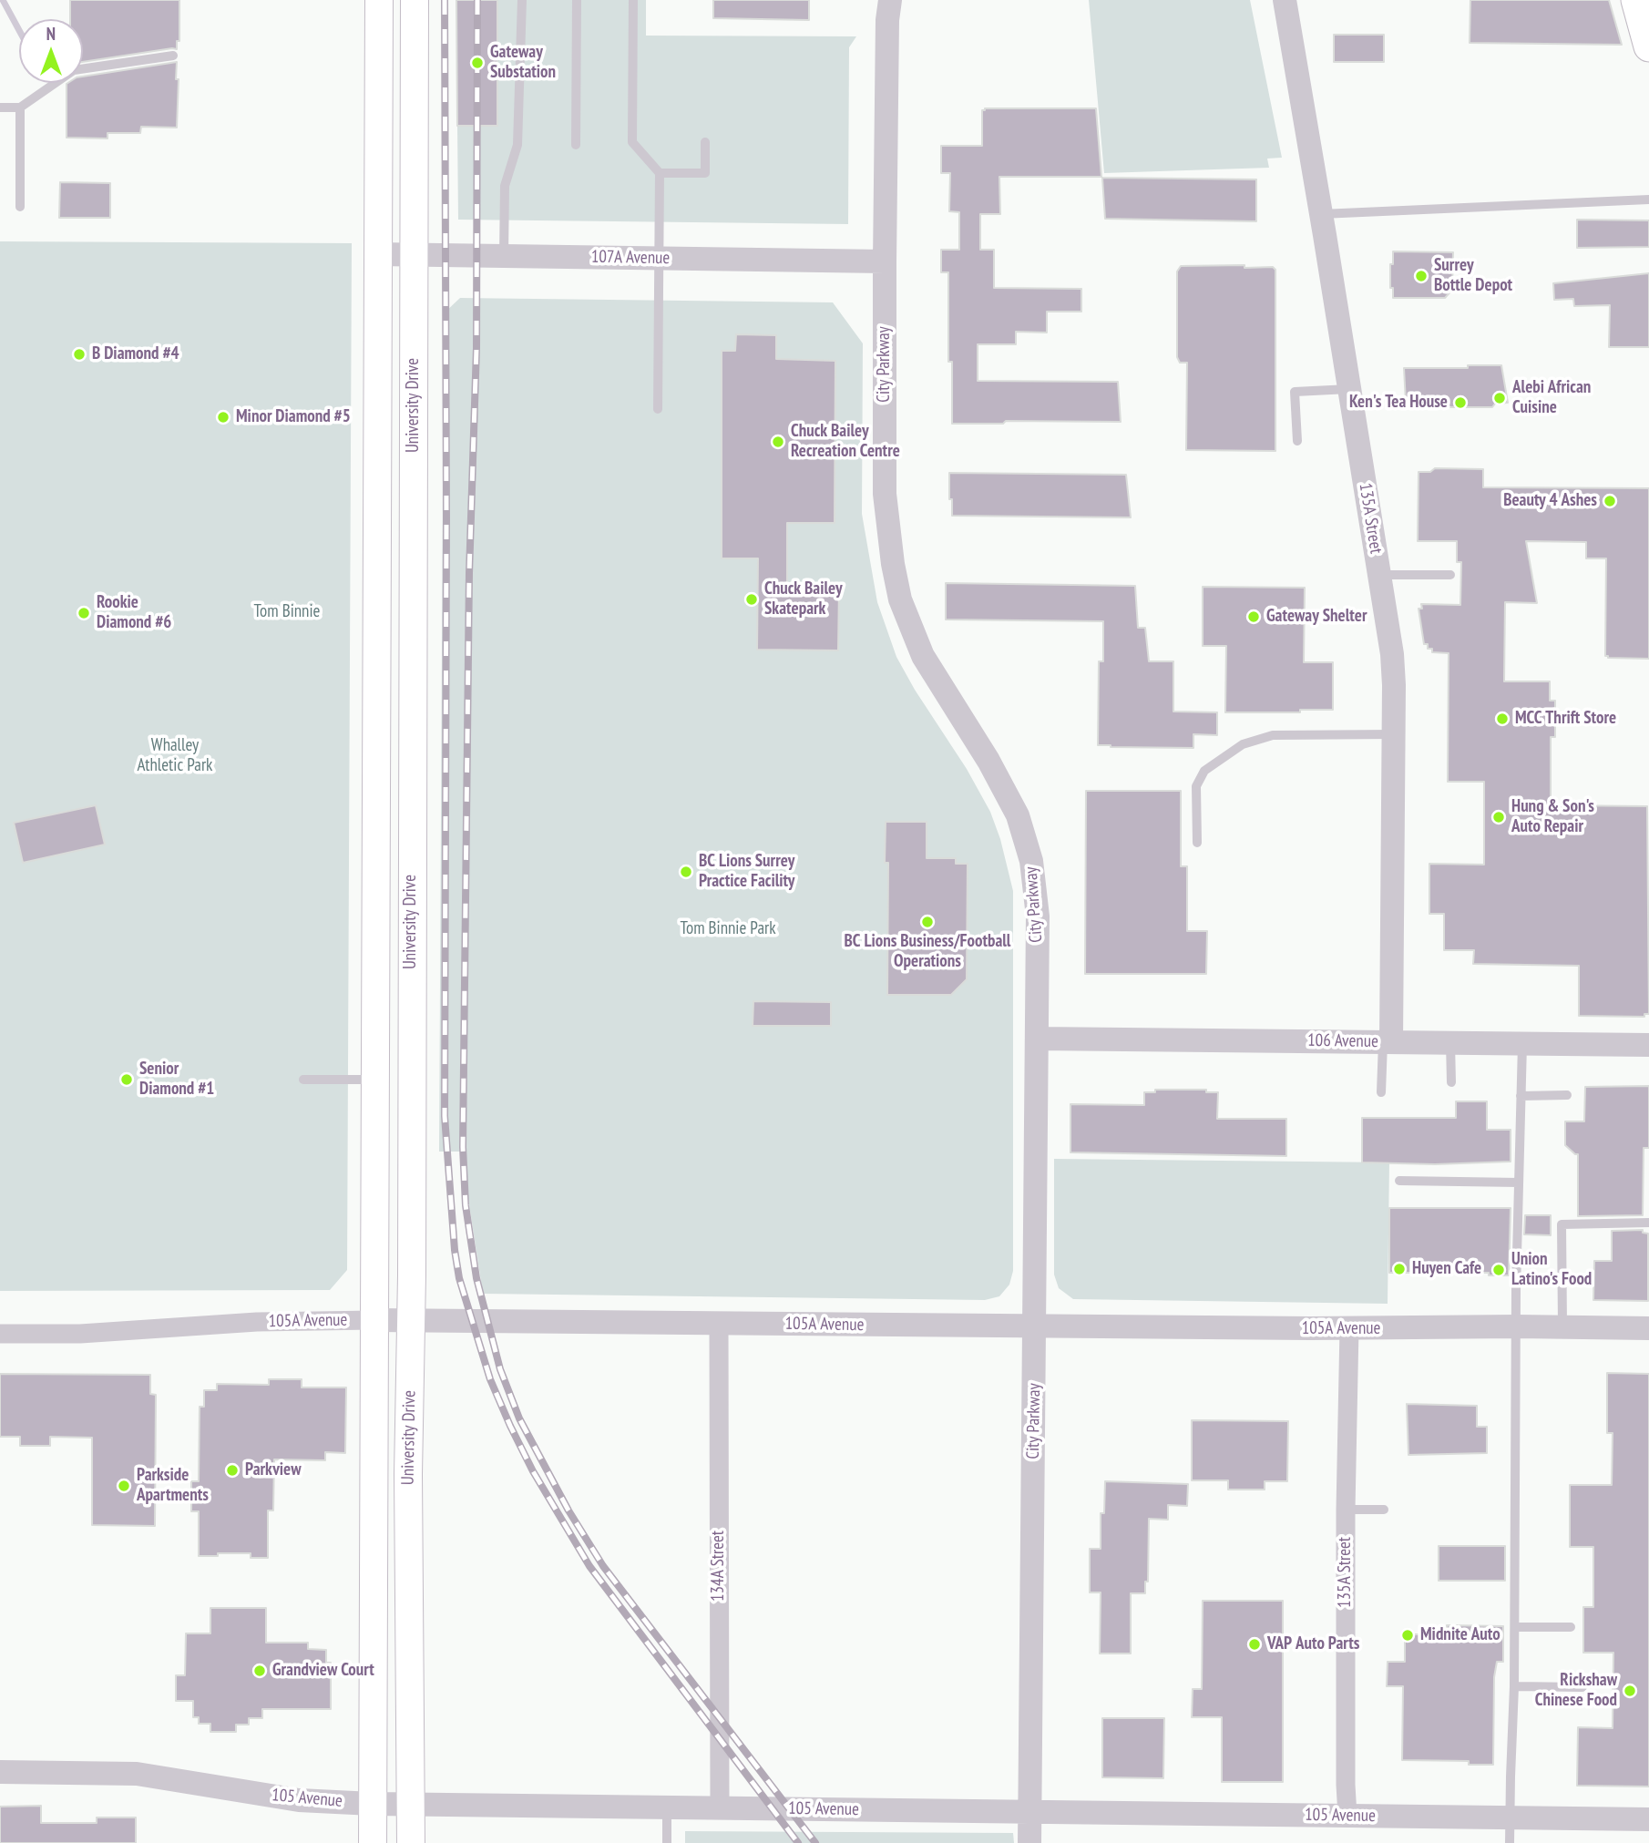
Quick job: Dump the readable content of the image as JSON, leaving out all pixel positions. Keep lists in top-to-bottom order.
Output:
{
  "streets": {
    "main road": ["University Drive"],
    "street": [
      "107A Avenue",
      "City Parkway",
      "135A Street",
      "106 Avenue",
      "105A Avenue",
      "134A Street",
      "105 Avenue"
    ]
  },
  "crossings": [
    ["107A Avenue", "City Parkway"],
    ["107A Avenue", "University Drive"],
    ["City Parkway", "106 Avenue"],
    ["City Parkway", "105A Avenue"],
    ["City Parkway", "105 Avenue"],
    ["University Drive", "105A Avenue"],
    ["University Drive", "105 Avenue"],
    ["135A Street", "106 Avenue"],
    ["135A Street", "105A Avenue"],
    ["135A Street", "105 Avenue"],
    ["105A Avenue", "134A Street"],
    ["134A Street", "105 Avenue"]
  ],
  "parks": ["Tom Binnie", "Whalley Athletic Park", "Tom Binnie Park"],
  "places": [
    "Gateway Substation",
    "Surrey Bottle Depot",
    "B Diamond #4",
    "Alebi African Cuisine",
    "Ken's Tea House",
    "Minor Diamond #5",
    "Chuck Bailey Recreation Centre",
    "Beauty 4 Ashes",
    "Chuck Bailey Skatepark",
    "Rookie Diamond #6",
    "Gateway Shelter",
    "MCC Thrift Store",
    "Hung & Son's Auto Repair",
    "BC Lions Surrey Practice Facility",
    "BC Lions Business/Football Operations",
    "Senior Diamond #1",
    "Huyen Cafe",
    "Union Latino's Food",
    "Parkview",
    "Parkside Apartments",
    "Midnite Auto",
    "VAP Auto Parts",
    "Grandview Court",
    "Rickshaw Chinese Food"
  ],
  "north": "top"
}
